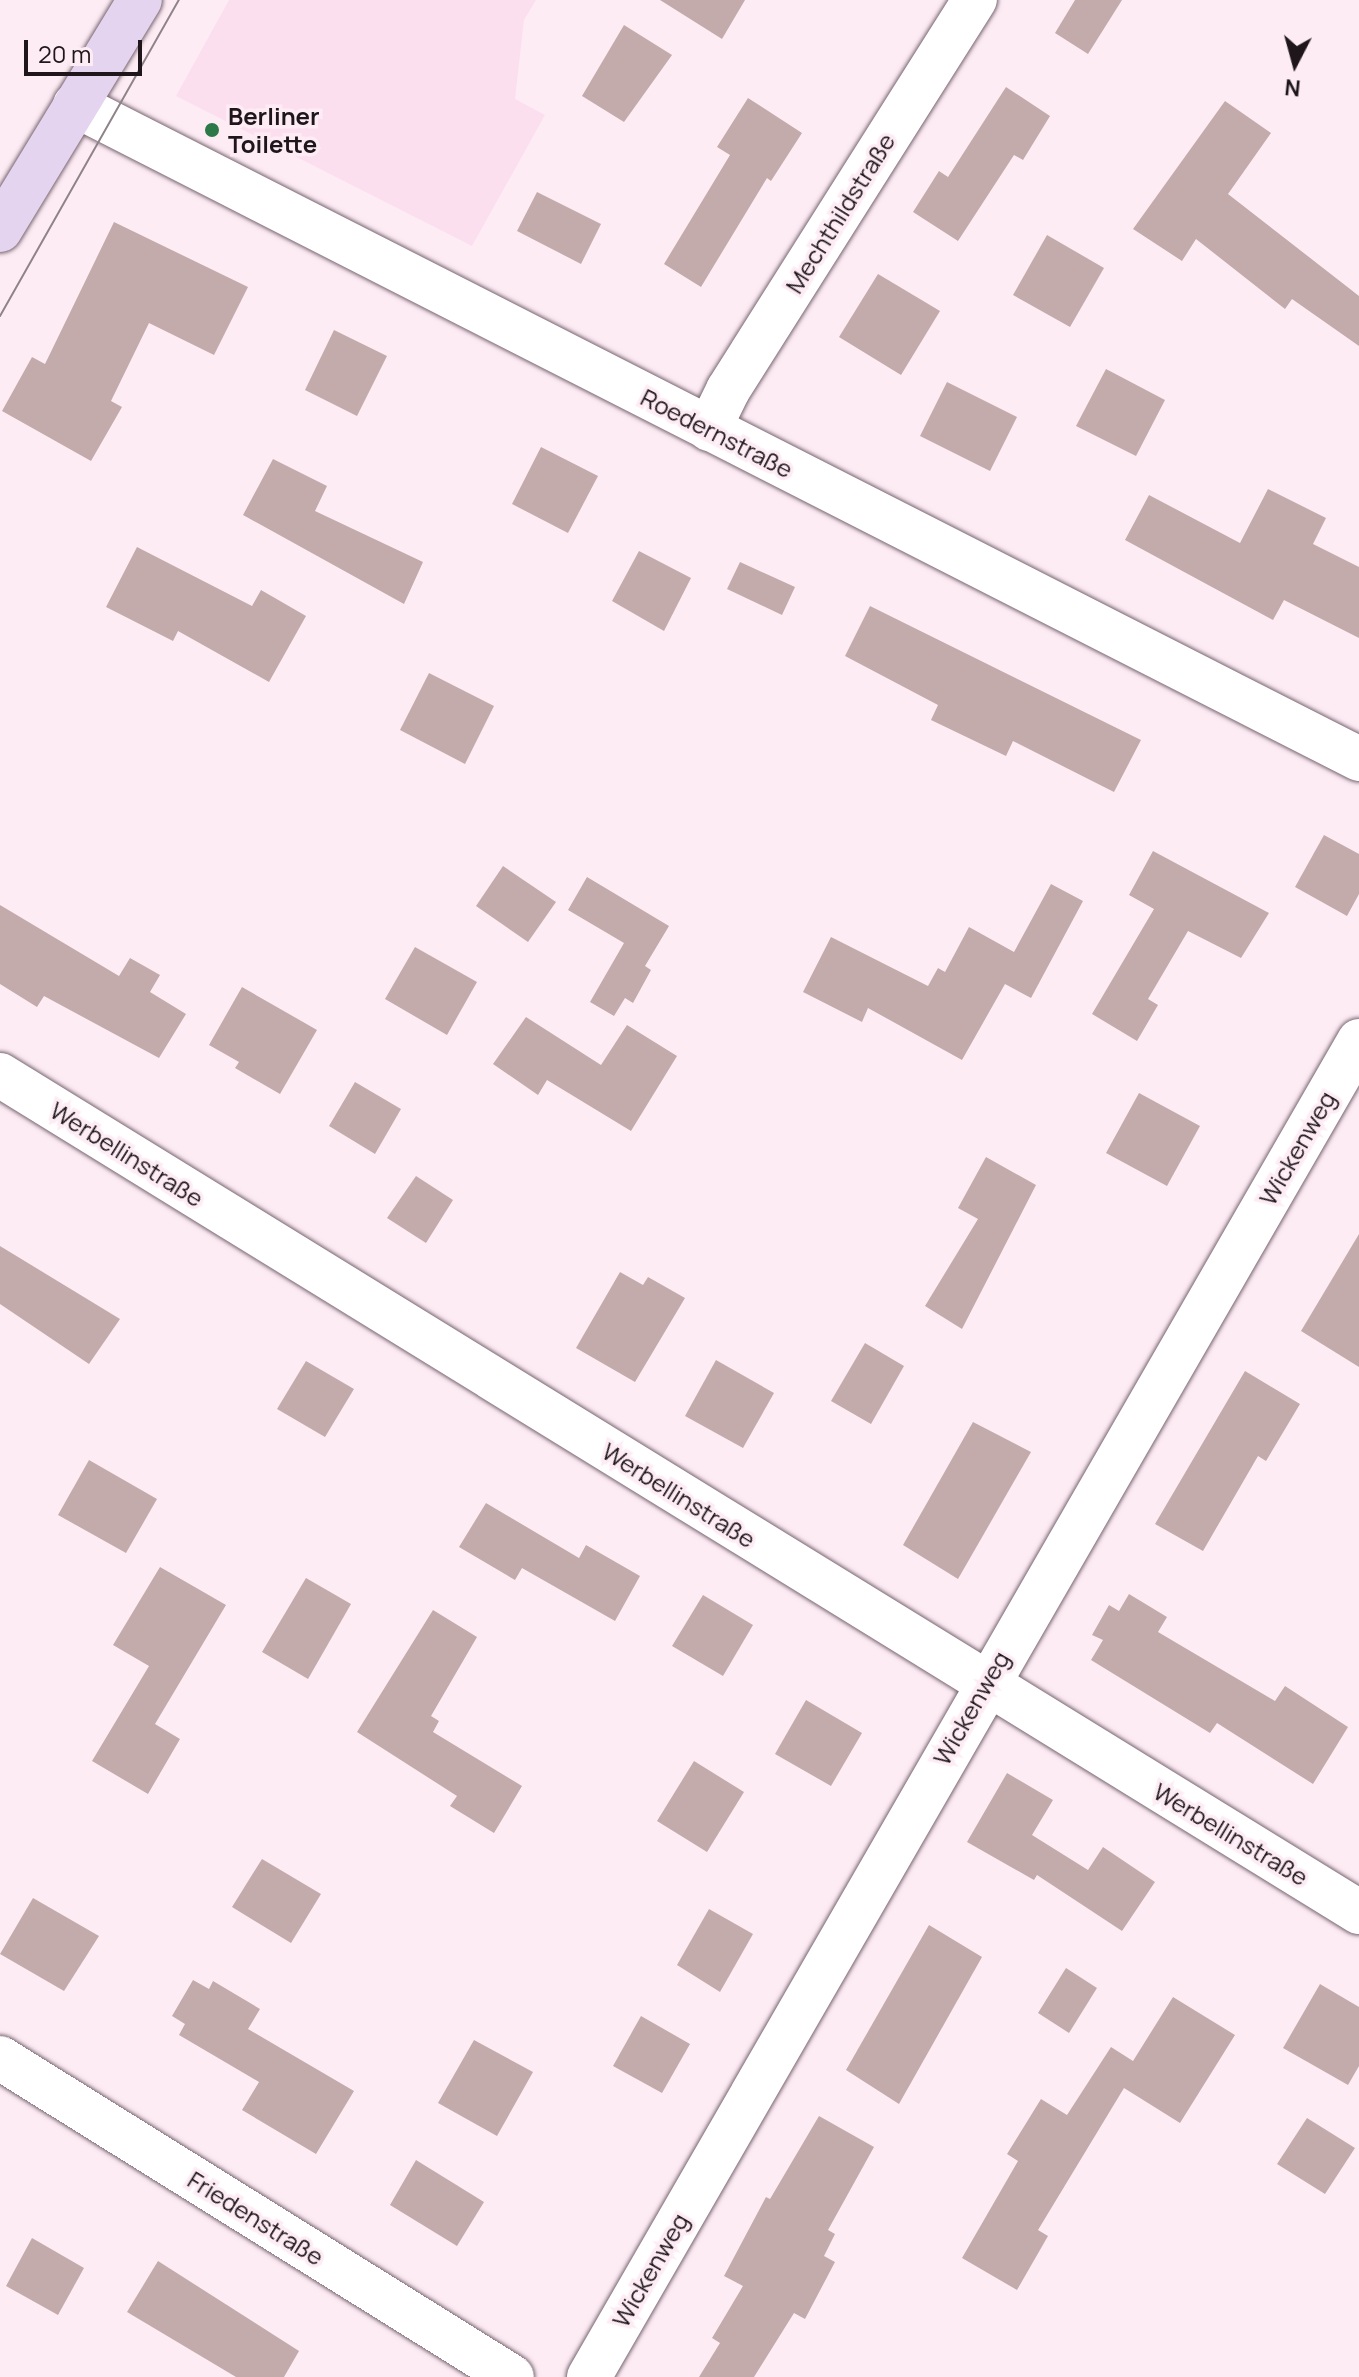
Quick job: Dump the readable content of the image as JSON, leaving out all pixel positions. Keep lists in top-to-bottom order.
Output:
{
  "streets": {
    "street": [
      "Mechthildstraße",
      "Roedernstraße",
      "Wickenweg",
      "Werbellinstraße",
      "Friedenstraße"
    ]
  },
  "crossings": [
    ["Mechthildstraße", "Roedernstraße"],
    ["Wickenweg", "Werbellinstraße"]
  ],
  "places": ["Berliner Toilette"],
  "scale_bar": "20 m",
  "north": "bottom"
}
